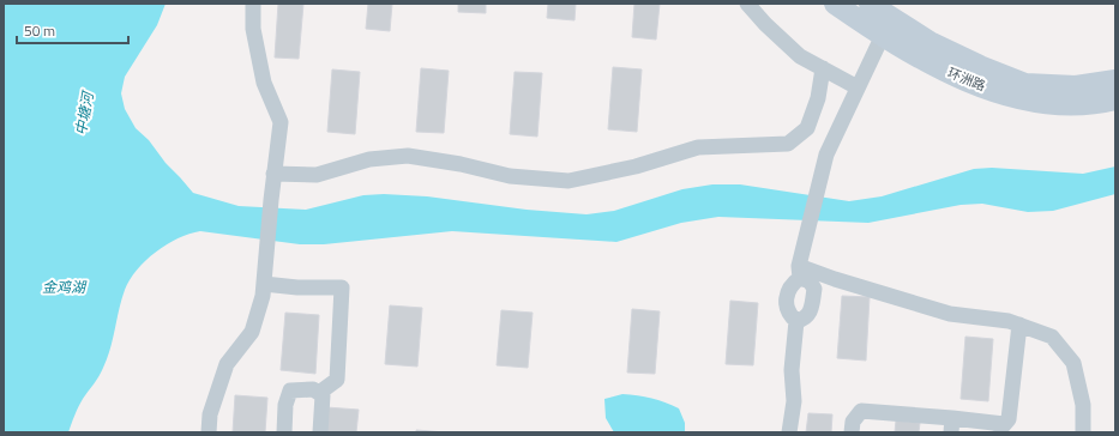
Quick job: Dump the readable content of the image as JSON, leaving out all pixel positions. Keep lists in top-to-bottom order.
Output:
{
  "streets": {
    "street": ["环洲路"]
  },
  "water": ["中塘河", "金鸡湖"],
  "scale_bar": "50 m"
}
